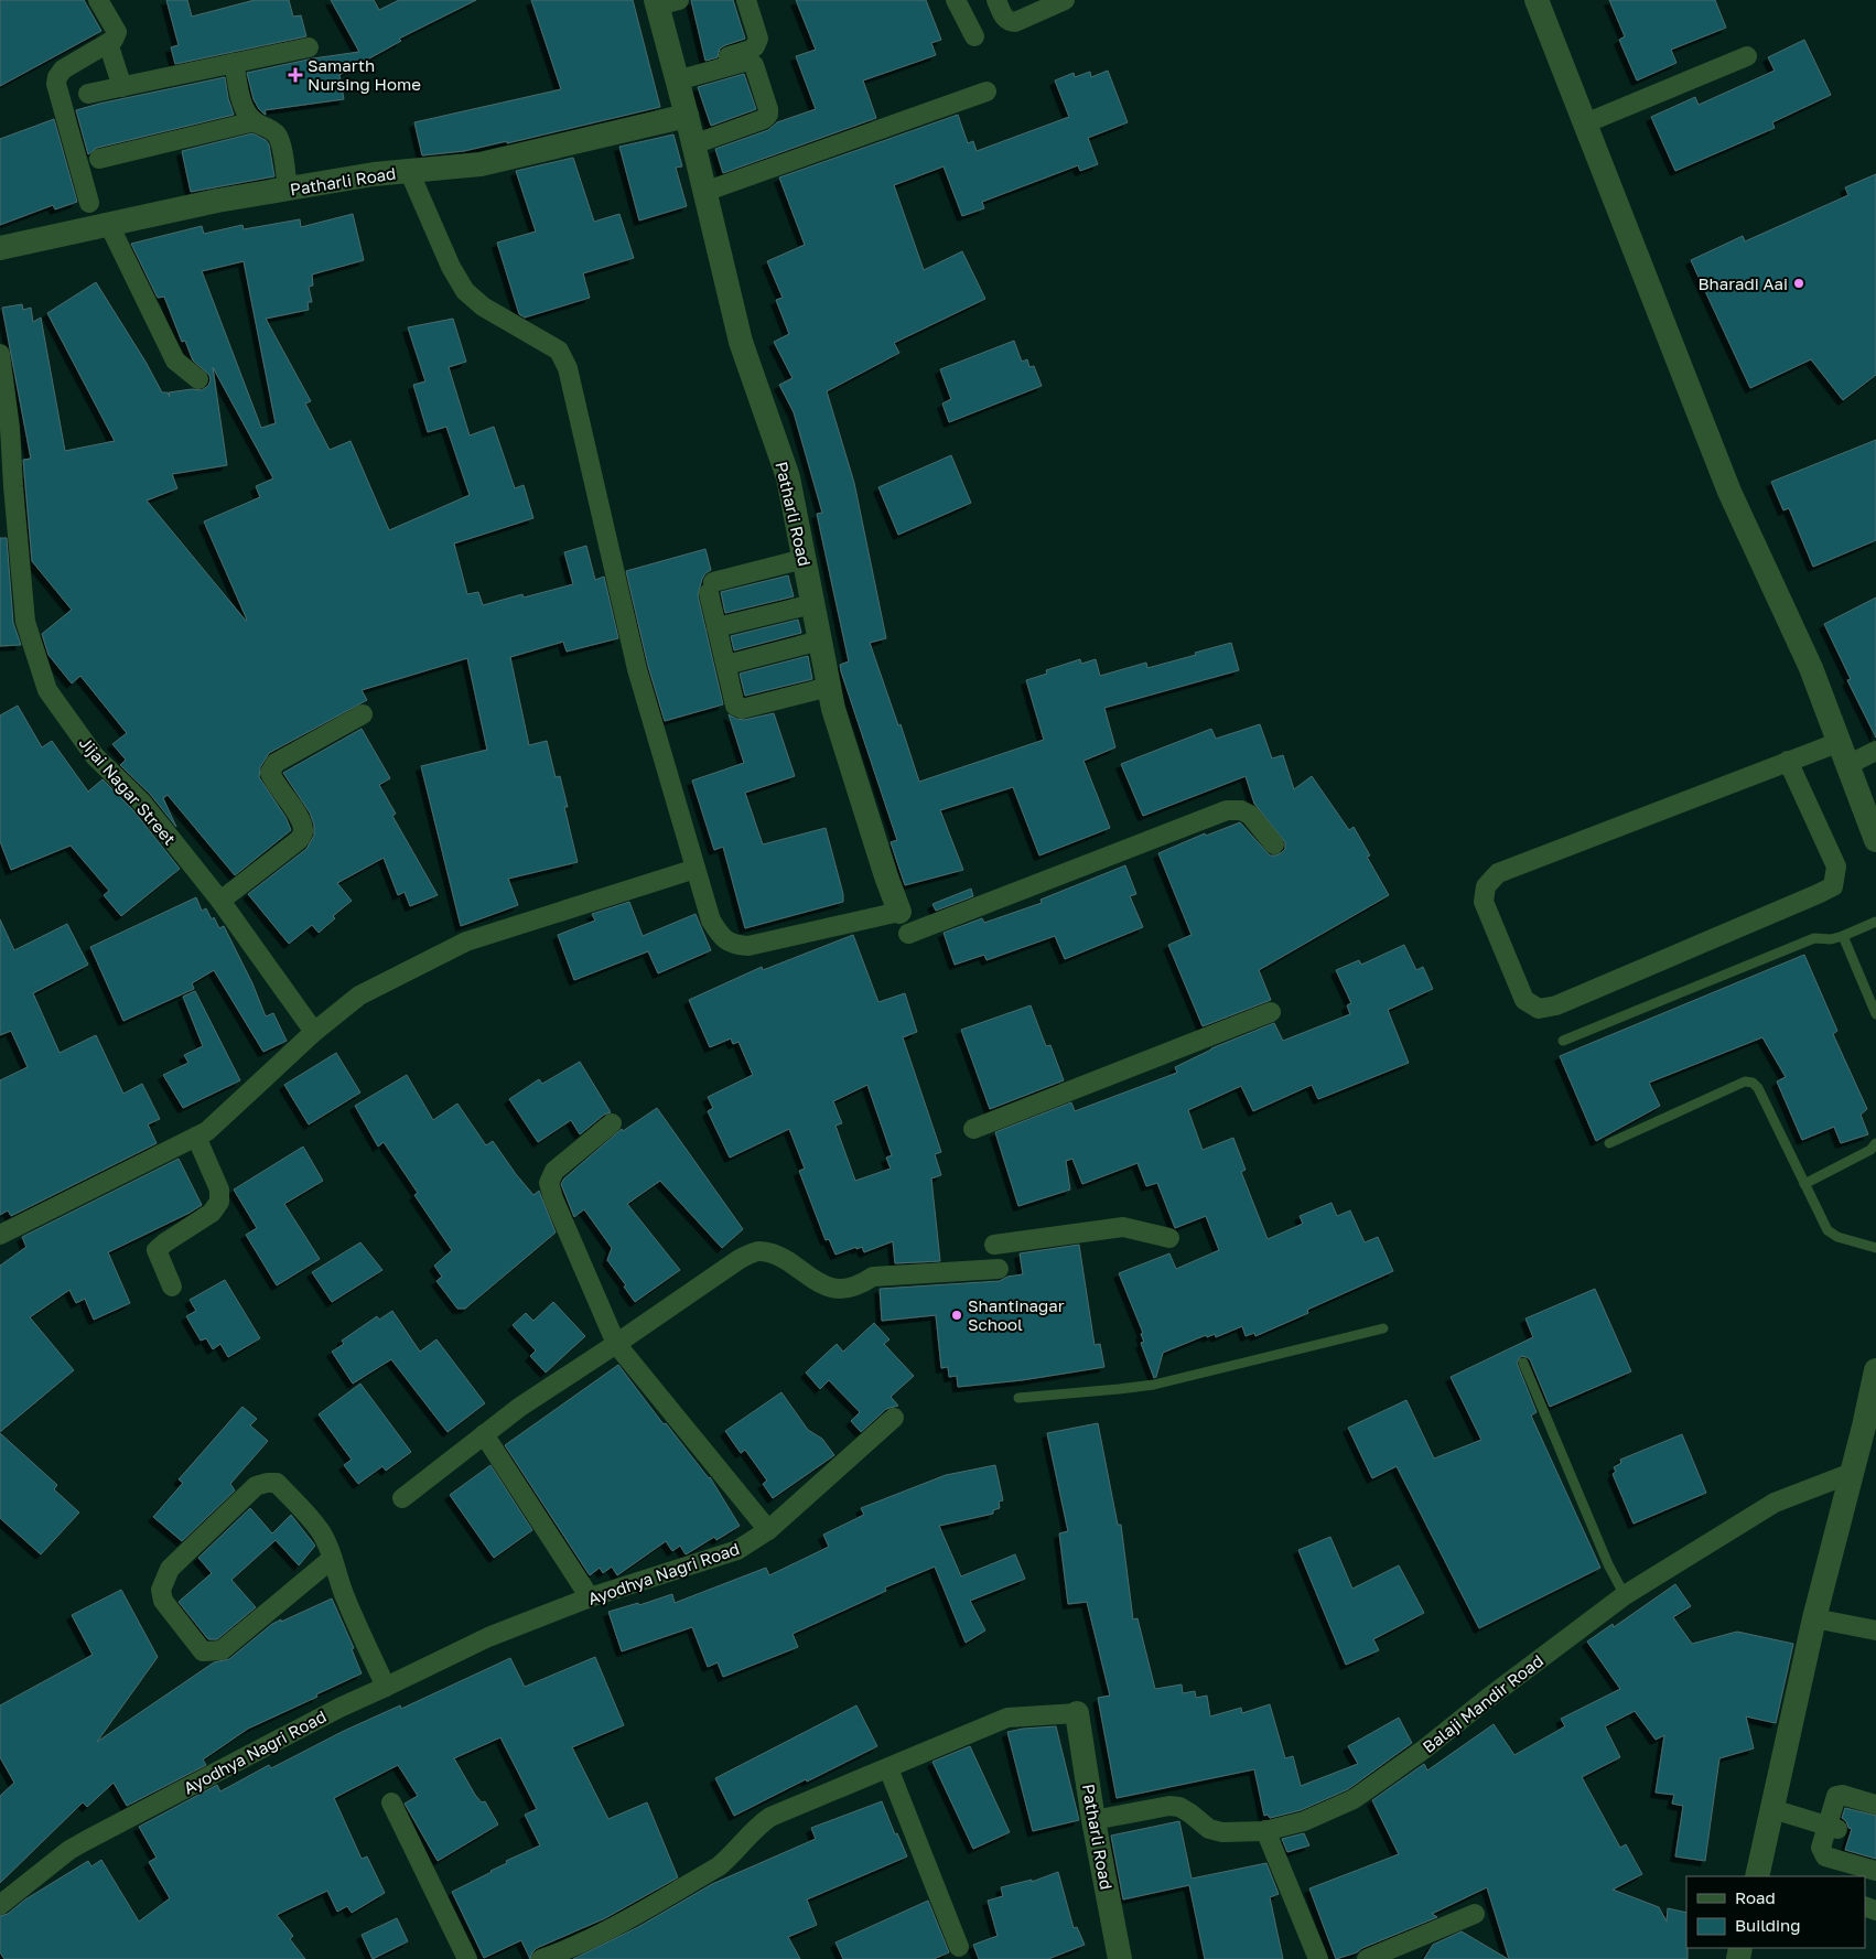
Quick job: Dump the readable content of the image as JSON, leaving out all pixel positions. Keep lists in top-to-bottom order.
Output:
{
  "streets": {
    "street": [
      "Patharli Road",
      "Jijai Nagar Street",
      "Ayodhya Nagri Road",
      "Balaji Mandir Road"
    ]
  },
  "crossings": [
    ["Patharli Road", "Balaji Mandir Road"]
  ],
  "places": {
    "health": ["Samarth Nursing Home"],
    "other": ["Bharadi Aai", "Shantinagar School"]
  },
  "legend": ["Road", "Building"]
}
